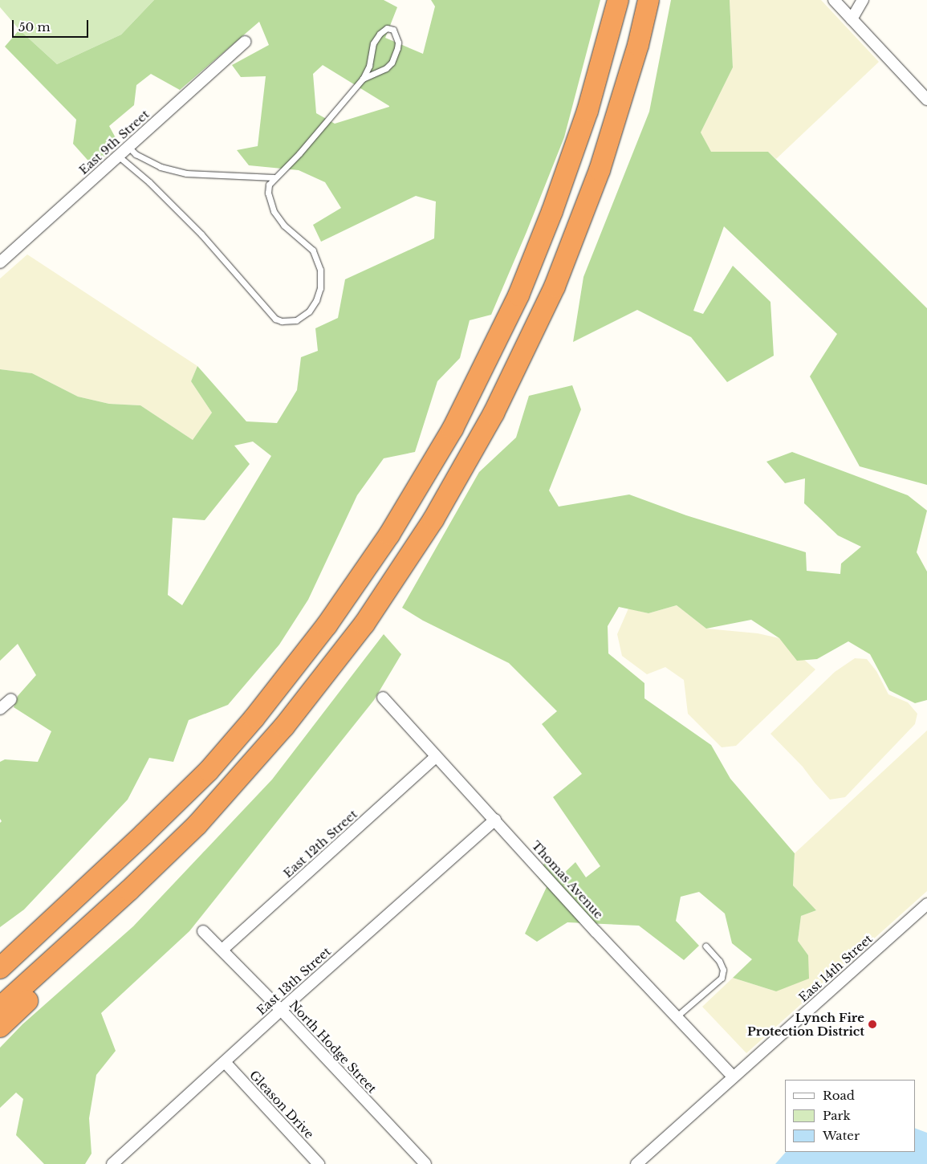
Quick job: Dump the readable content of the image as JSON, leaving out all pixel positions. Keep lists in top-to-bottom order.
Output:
{
  "streets": {
    "street": [
      "East 9th Street",
      "East 12th Street",
      "Thomas Avenue",
      "East 14th Street",
      "East 13th Street",
      "North Hodge Street",
      "Gleason Drive"
    ]
  },
  "crossings": [
    ["East 12th Street", "Thomas Avenue"],
    ["East 12th Street", "North Hodge Street"],
    ["Thomas Avenue", "East 14th Street"],
    ["Thomas Avenue", "East 13th Street"],
    ["East 13th Street", "North Hodge Street"],
    ["East 13th Street", "Gleason Drive"]
  ],
  "places": ["Lynch Fire Protection District"],
  "legend": ["Road", "Park", "Water"],
  "scale_bar": "50 m"
}
